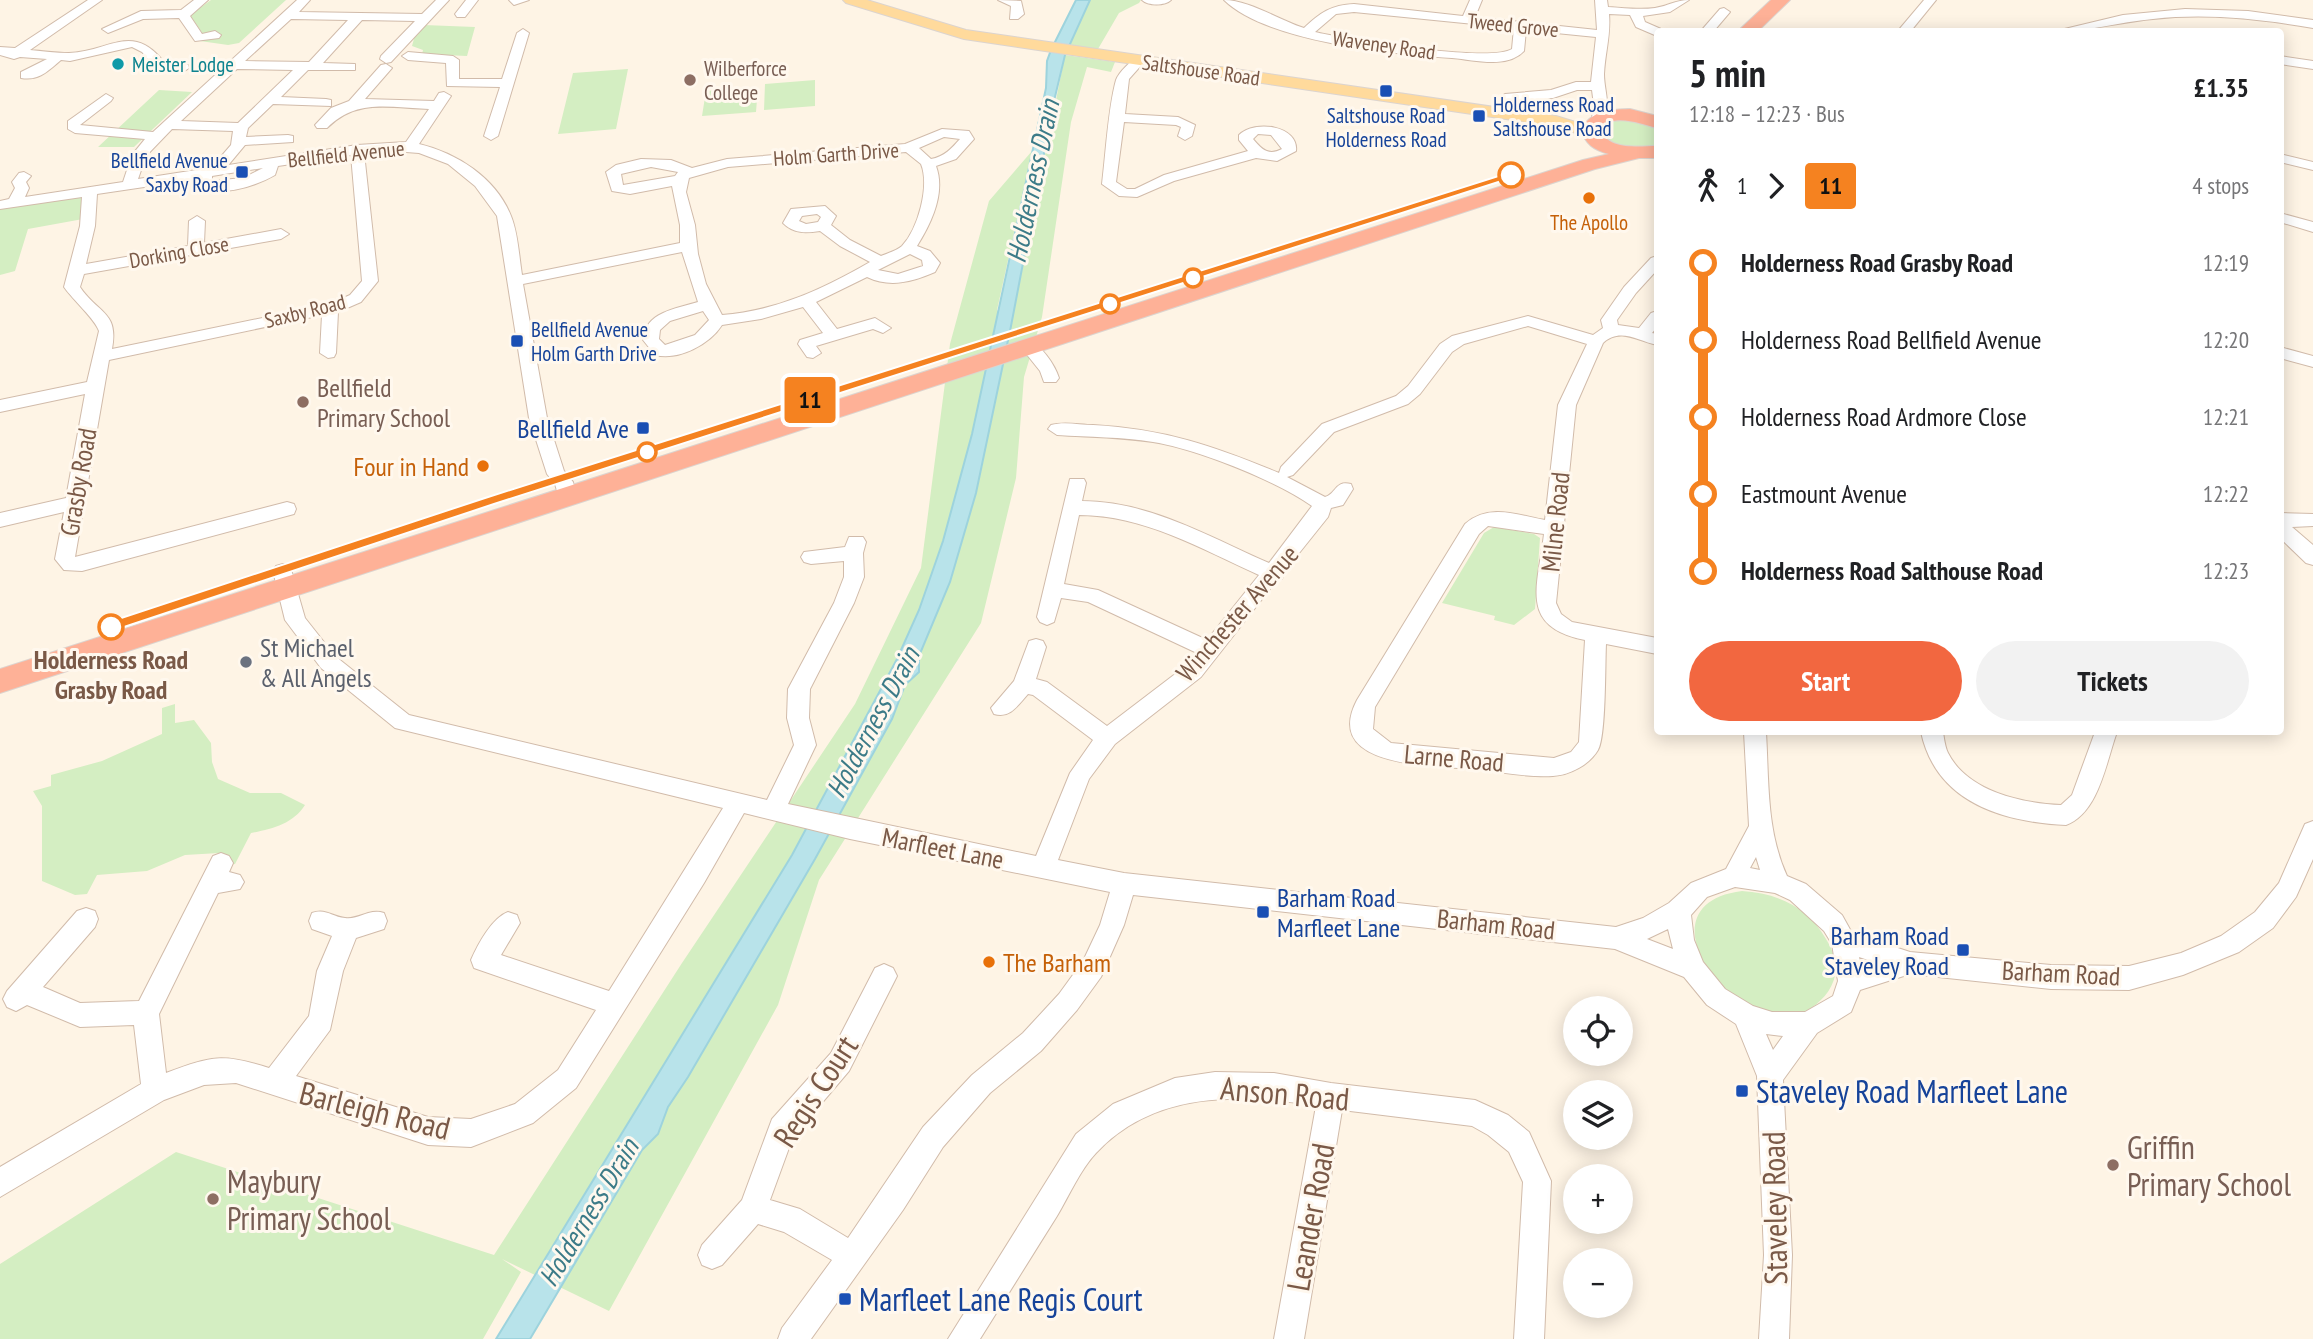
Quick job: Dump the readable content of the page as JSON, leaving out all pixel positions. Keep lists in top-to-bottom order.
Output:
{
  "streets": {
    "main road": ["Saltshouse Road"],
    "street": [
      "Tweed Grove",
      "Waveney Road",
      "Bellfield Avenue",
      "Holm Garth Drive",
      "Dorking Close",
      "Saxby Road",
      "Grasby Road",
      "Milne Road",
      "Winchester Avenue",
      "Larne Road",
      "Marfleet Lane",
      "Barham Road",
      "Regis Court",
      "Anson Road",
      "Barleigh Road",
      "Staveley Road",
      "Leander Road"
    ]
  },
  "crossings": [
    ["Tweed Grove", "Waveney Road"],
    ["Bellfield Avenue", "Saxby Road"],
    ["Bellfield Avenue", "Grasby Road"],
    ["Dorking Close", "Grasby Road"],
    ["Saxby Road", "Grasby Road"],
    ["Milne Road", "Larne Road"],
    ["Winchester Avenue", "Marfleet Lane"],
    ["Marfleet Lane", "Barham Road"],
    ["Marfleet Lane", "Barleigh Road"],
    ["Barham Road", "Staveley Road"],
    ["Anson Road", "Leander Road"]
  ],
  "water": ["Holderness Drain"],
  "places": {
    "other": [
      "Meister Lodge",
      "Wilberforce College",
      "The Apollo",
      "Bellfield Primary School",
      "Four in Hand",
      "Holderness Road Grasby Road",
      "St Michael & All Angels",
      "The Barham",
      "Griffin Primary School",
      "Maybury Primary School"
    ],
    "transit": [
      "Saltshouse Road Holderness Road",
      "Holderness Road Saltshouse Road",
      "Bellfield Avenue Saxby Road",
      "Bellfield Avenue Holm Garth Drive",
      "Bellfield Ave",
      "Barham Road Marfleet Lane",
      "Barham Road Staveley Road",
      "Staveley Road Marfleet Lane",
      "Marfleet Lane Regis Court"
    ]
  },
  "lines": ["bus line 11"],
  "page": {
    "on_map": "11",
    "heading": ["5 min", "12:18 – 12:23 · Bus", "£1.35"],
    "legs": ["1", "11", "4 stops"],
    "list": [
      {
        "name": "Holderness Road Grasby Road",
        "value": "12:19"
      },
      {
        "name": "Holderness Road Bellfield Avenue",
        "value": "12:20"
      },
      {
        "name": "Holderness Road Ardmore Close",
        "value": "12:21"
      },
      {
        "name": "Eastmount Avenue",
        "value": "12:22"
      },
      {
        "name": "Holderness Road Salthouse Road",
        "value": "12:23"
      }
    ],
    "buttons": ["Start", "Tickets"],
    "map_buttons": ["+", "−"]
  }
}
